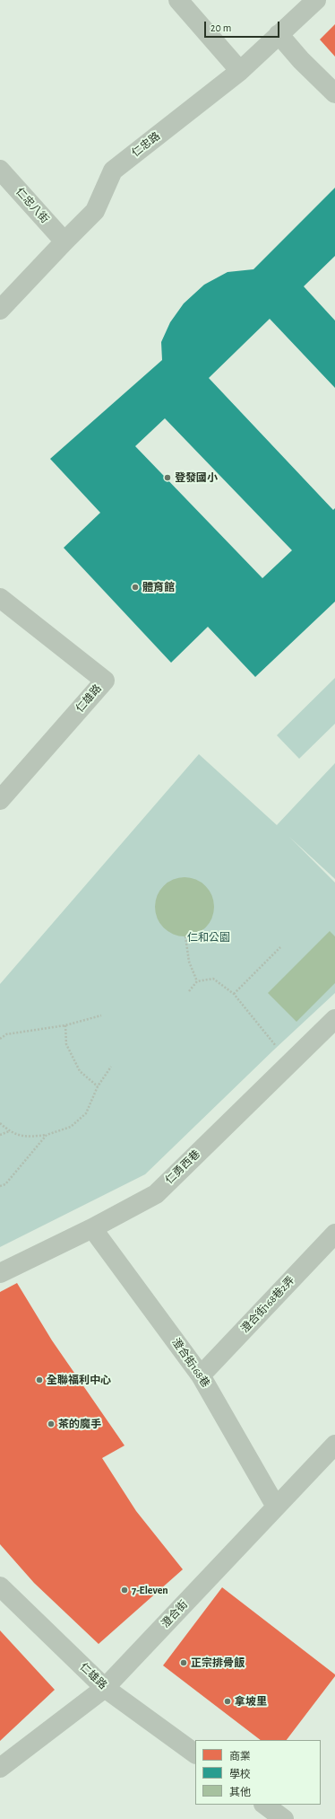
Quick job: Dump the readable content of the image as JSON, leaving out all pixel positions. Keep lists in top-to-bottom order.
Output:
{
  "streets": {
    "street": [
      "仁忠路",
      "仁忠八街",
      "仁雄路",
      "仁勇西巷",
      "澄合街168巷2弄",
      "澄合街168巷",
      "澄合街"
    ]
  },
  "crossings": [
    ["仁忠路", "仁忠八街"],
    ["仁雄路", "澄合街"],
    ["仁勇西巷", "澄合街168巷"],
    ["澄合街168巷2弄", "澄合街168巷"],
    ["澄合街168巷", "澄合街"]
  ],
  "parks": ["仁和公園"],
  "places": [
    "登發國小",
    "體育館",
    "全聯福利中心",
    "茶的魔手",
    "7-Eleven",
    "正宗排骨飯",
    "拿坡里"
  ],
  "legend": ["商業", "學校", "其他"],
  "scale_bar": "20 m"
}
